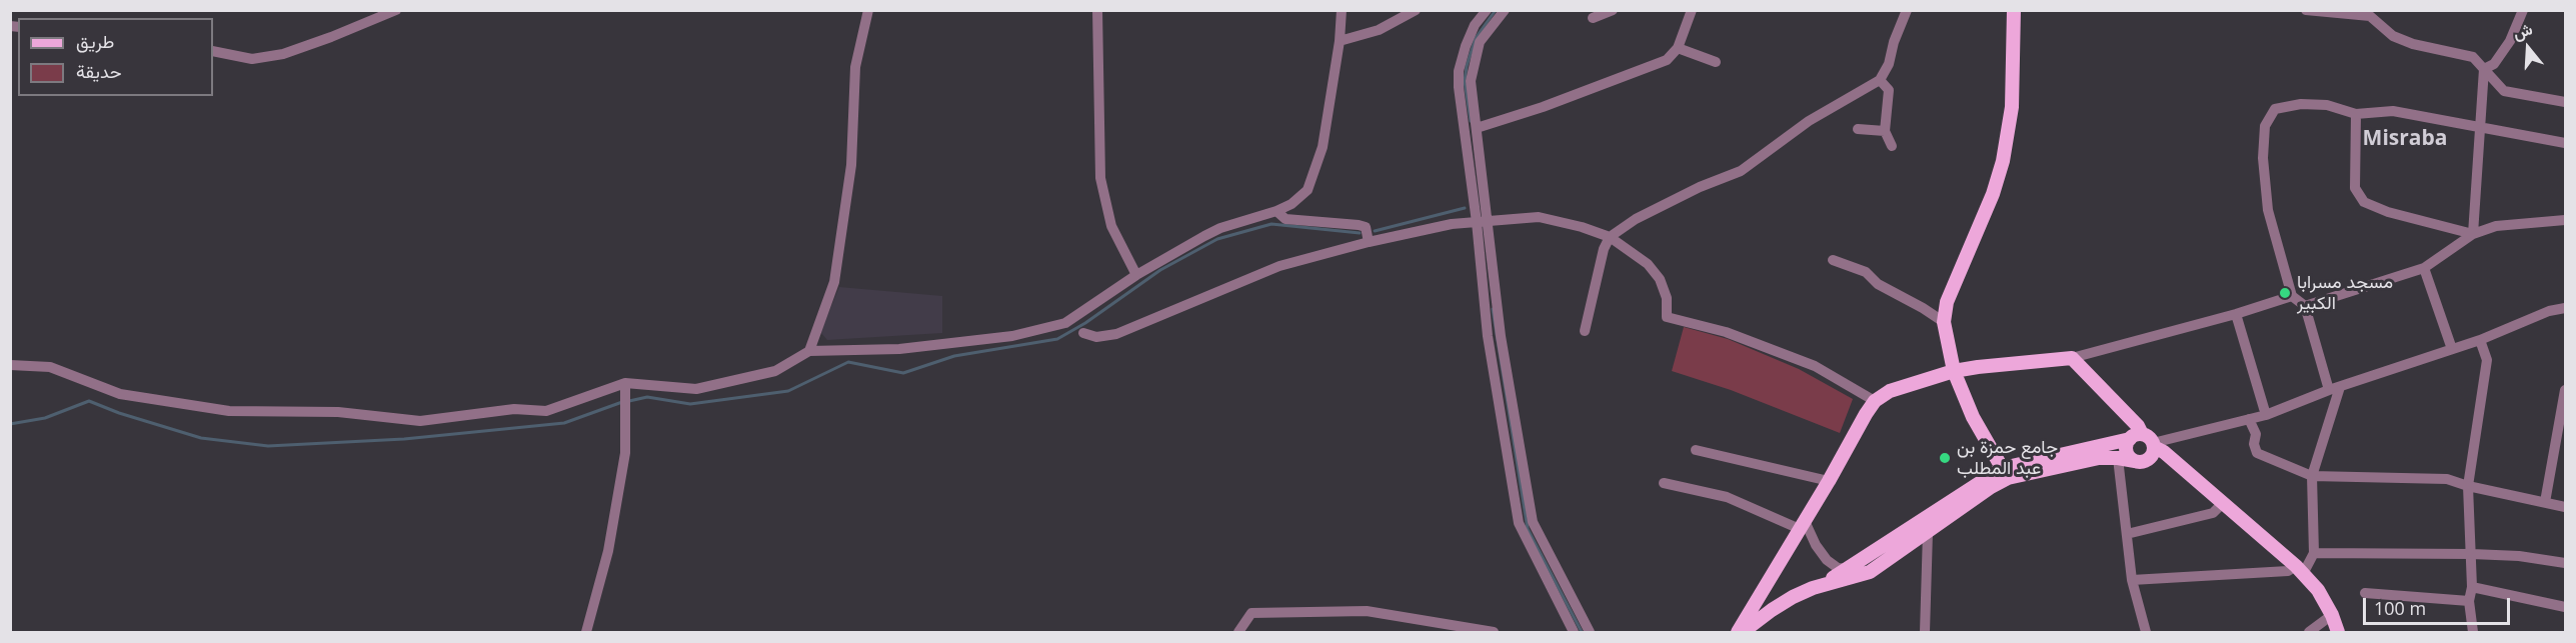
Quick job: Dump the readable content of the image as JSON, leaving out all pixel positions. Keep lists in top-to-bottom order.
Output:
{
  "districts": ["Misraba"],
  "places": ["مسجد مسرابا الكبير", "جامع حمزة بن عبد المطلب"],
  "legend": ["طريق", "حديقة"],
  "scale_bar": "100 m",
  "north": "top"
}
